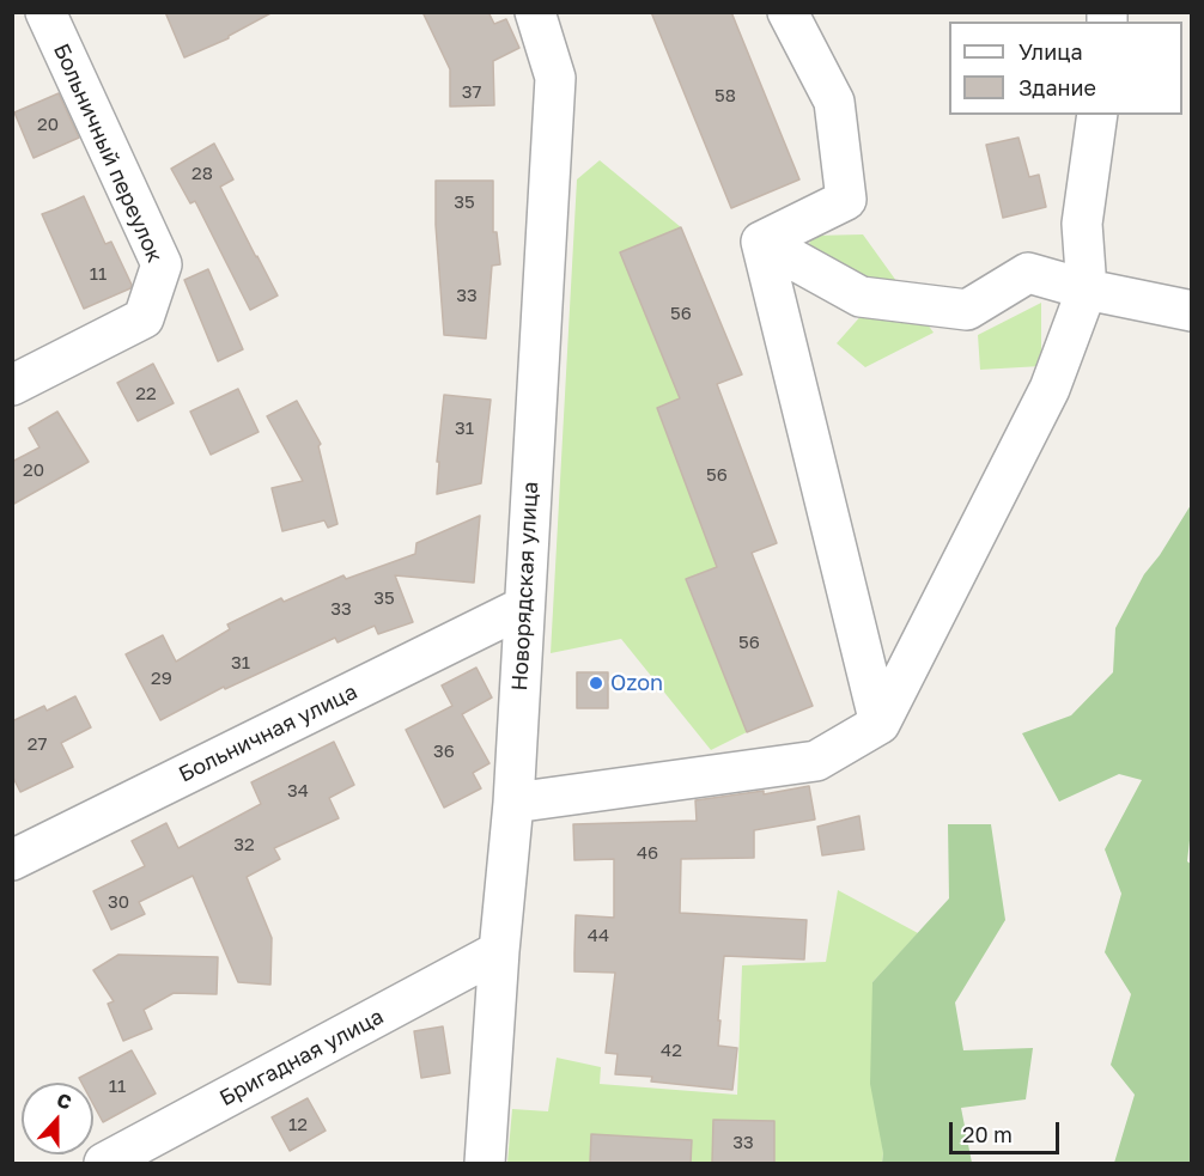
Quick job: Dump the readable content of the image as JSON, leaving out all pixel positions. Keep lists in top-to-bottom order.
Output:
{
  "streets": {
    "street": [
      "Больничный переулок",
      "Новорядская улица",
      "Больничная улица",
      "Бригадная улица"
    ]
  },
  "crossings": [
    ["Новорядская улица", "Больничная улица"],
    ["Новорядская улица", "Бригадная улица"]
  ],
  "places": ["Ozon"],
  "house_numbers": [
    "37",
    "58",
    "20",
    "28",
    "35",
    "11",
    "33",
    "56",
    "22",
    "31",
    "20",
    "56",
    "35",
    "33",
    "56",
    "31",
    "29",
    "27",
    "36",
    "34",
    "32",
    "46",
    "30",
    "44",
    "42",
    "11",
    "12",
    "33"
  ],
  "legend": ["Улица", "Здание"],
  "scale_bar": "20 m",
  "north": "top"
}
